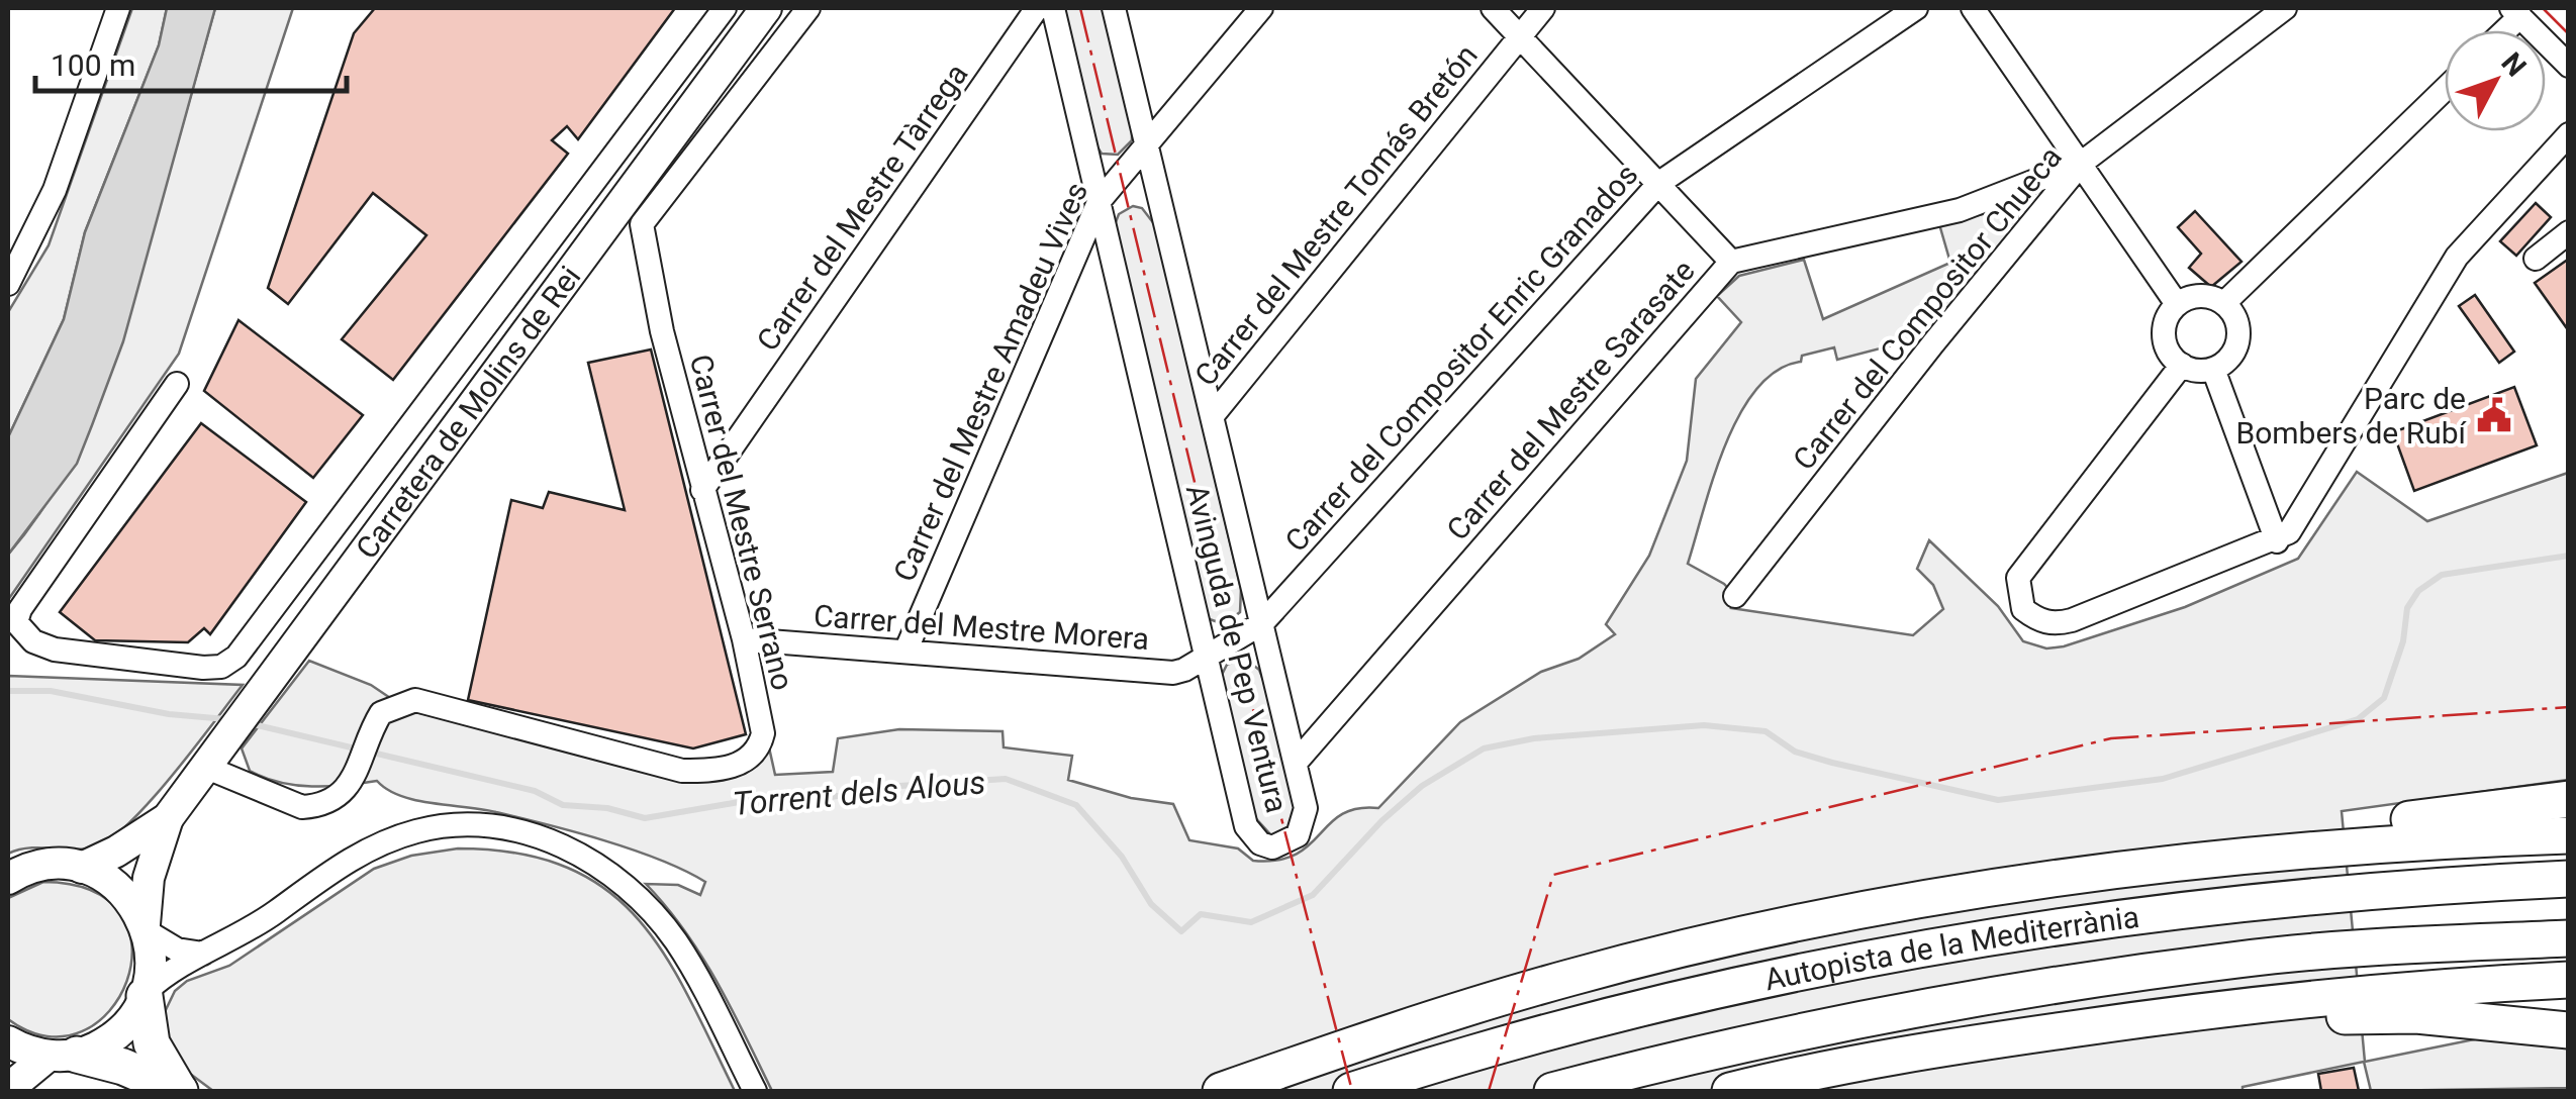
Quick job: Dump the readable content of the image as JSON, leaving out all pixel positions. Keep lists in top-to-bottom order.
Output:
{
  "streets": {
    "highway": ["Autopista de la Mediterrània"],
    "main road": ["Carretera de Molins de Rei"],
    "street": [
      "Carrer del Mestre Tàrrega",
      "Carrer del Mestre Tomás Bretón",
      "Carrer del Compositor Chueca",
      "Carrer del Compositor Enric Granados",
      "Carrer del Mestre Amadeu Vives",
      "Carrer del Mestre Sarasate",
      "Carrer del Mestre Serrano",
      "Carrer del Mestre Morera",
      "Avinguda de Pep Ventura"
    ]
  },
  "crossings": [
    ["Carrer del Mestre Tàrrega", "Carrer del Mestre Serrano"],
    ["Carrer del Mestre Tomás Bretón", "Avinguda de Pep Ventura"],
    ["Carrer del Compositor Chueca", "Carrer del Mestre Sarasate"],
    ["Carrer del Compositor Enric Granados", "Carrer del Mestre Morera"],
    ["Carrer del Compositor Enric Granados", "Avinguda de Pep Ventura"],
    ["Carrer del Mestre Amadeu Vives", "Carrer del Mestre Morera"],
    ["Carrer del Mestre Amadeu Vives", "Avinguda de Pep Ventura"],
    ["Carrer del Mestre Sarasate", "Avinguda de Pep Ventura"],
    ["Carretera de Molins de Rei", "Carrer del Mestre Serrano"],
    ["Carrer del Mestre Serrano", "Carrer del Mestre Morera"],
    ["Carrer del Mestre Morera", "Avinguda de Pep Ventura"]
  ],
  "water": ["Torrent dels Alous"],
  "places": {
    "public building": ["Parc de Bombers de Rubí"]
  },
  "scale_bar": "100 m",
  "north": "top right"
}
